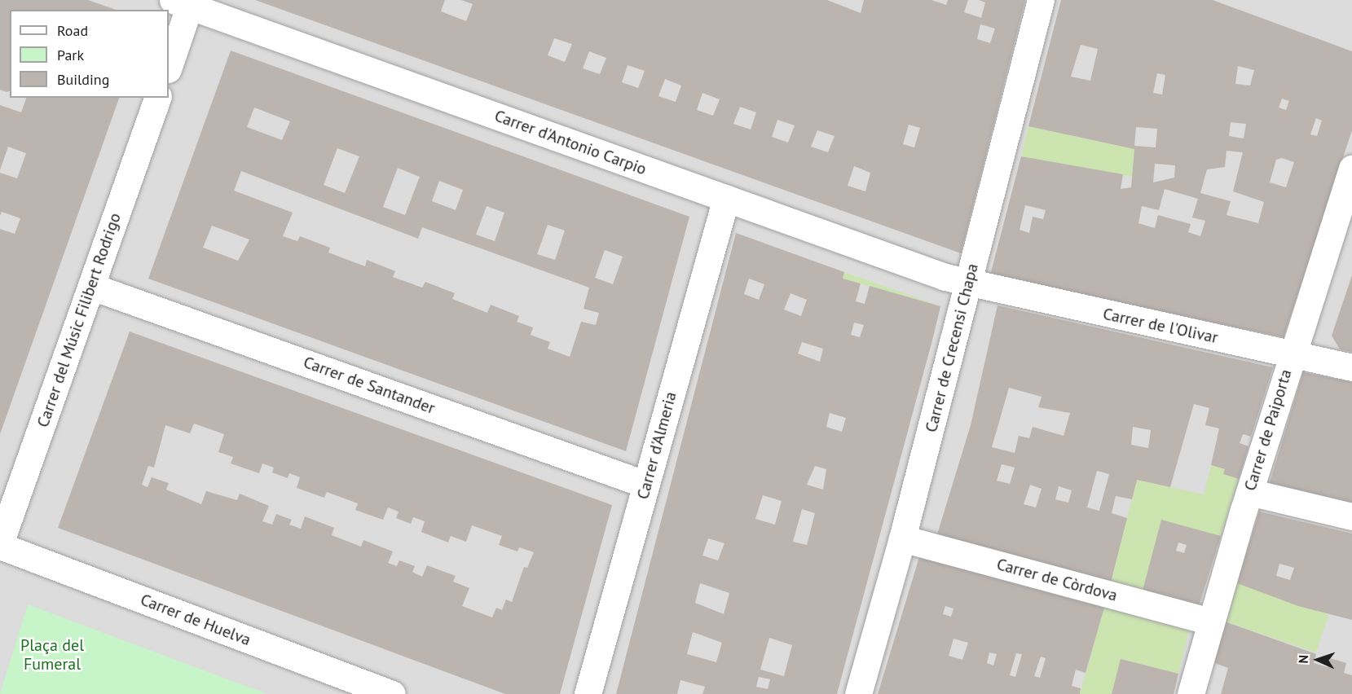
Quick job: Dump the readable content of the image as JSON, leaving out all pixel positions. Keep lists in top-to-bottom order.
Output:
{
  "streets": {
    "street": [
      "Carrer d'Antonio Carpio",
      "Carrer del Músic Filibert Rodrigo",
      "Carrer de l'Olivar",
      "Carrer de Crecensi Chapa",
      "Carrer de Santander",
      "Carrer de Paiporta",
      "Carrer d'Almeria",
      "Carrer de Còrdova",
      "Carrer de Huelva"
    ]
  },
  "crossings": [
    ["Carrer d'Antonio Carpio", "Carrer de l'Olivar"],
    ["Carrer d'Antonio Carpio", "Carrer de Crecensi Chapa"],
    ["Carrer d'Antonio Carpio", "Carrer d'Almeria"],
    ["Carrer del Músic Filibert Rodrigo", "Carrer de Santander"],
    ["Carrer del Músic Filibert Rodrigo", "Carrer de Huelva"],
    ["Carrer de l'Olivar", "Carrer de Crecensi Chapa"],
    ["Carrer de l'Olivar", "Carrer de Paiporta"],
    ["Carrer de Crecensi Chapa", "Carrer de Còrdova"],
    ["Carrer de Santander", "Carrer d'Almeria"],
    ["Carrer de Paiporta", "Carrer de Còrdova"]
  ],
  "parks": ["Plaça del Fumeral"],
  "legend": ["Road", "Park", "Building"],
  "north": "left"
}
